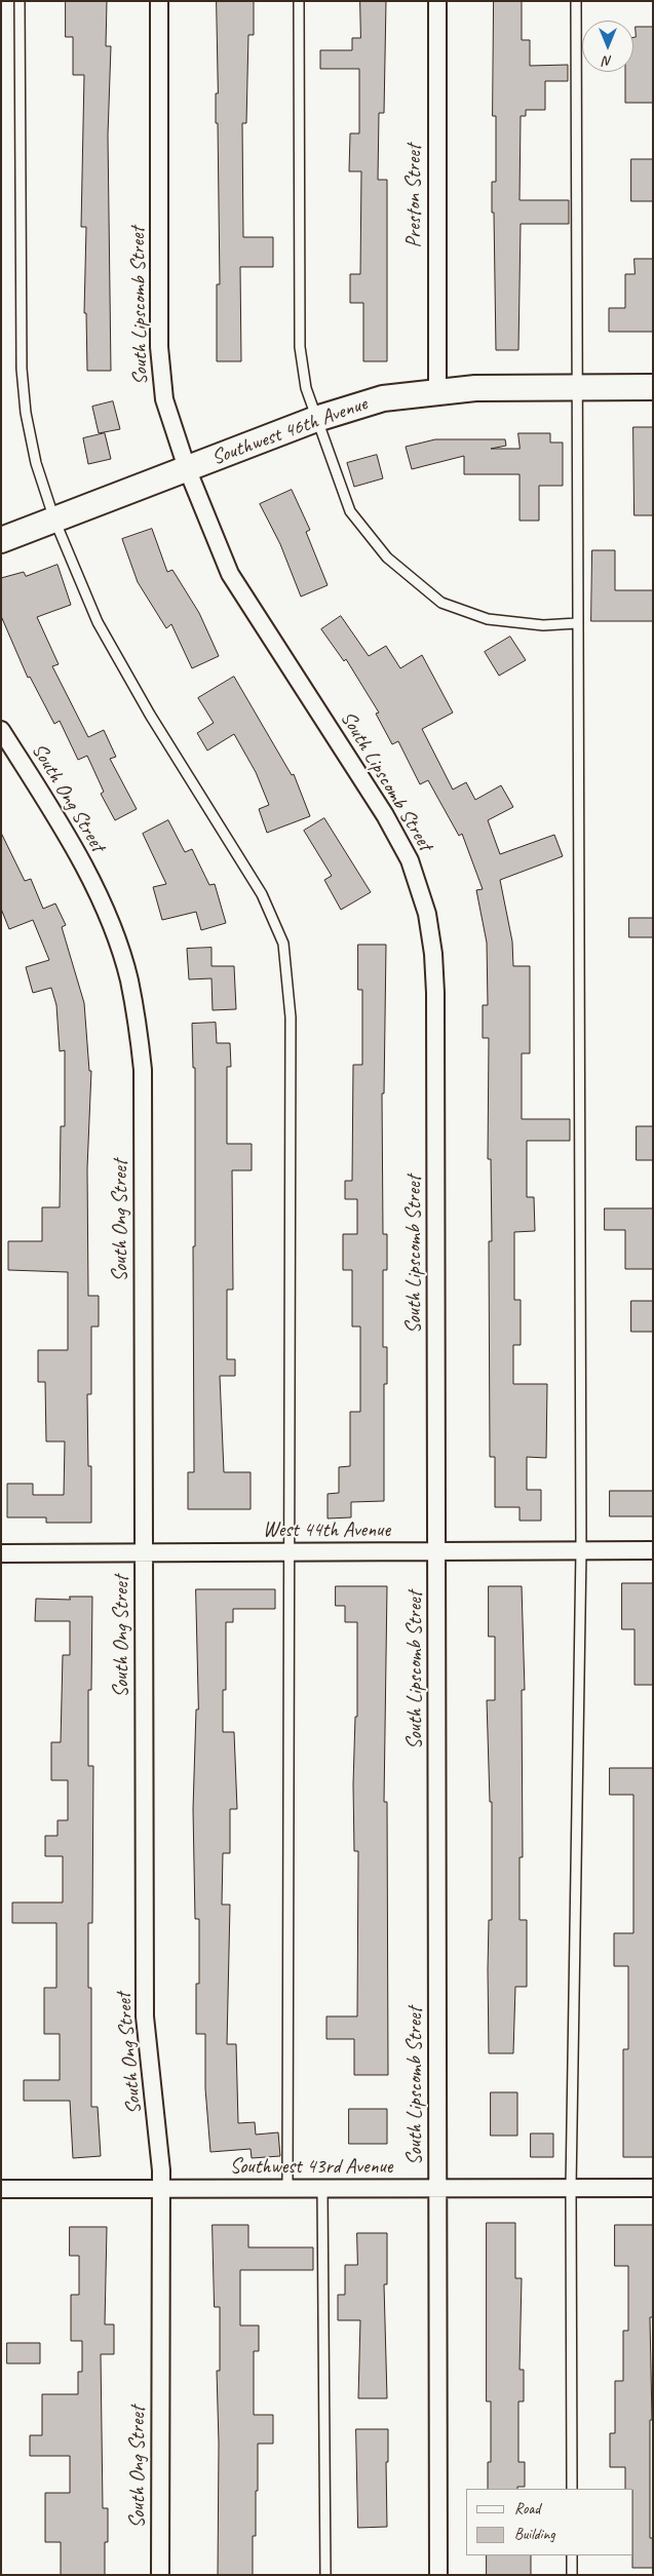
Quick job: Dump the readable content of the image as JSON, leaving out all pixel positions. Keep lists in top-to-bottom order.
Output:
{
  "streets": {
    "main road": ["Southwest 46th Avenue"],
    "street": [
      "Preston Street",
      "South Lipscomb Street",
      "South Ong Street",
      "West 44th Avenue",
      "Southwest 43rd Avenue"
    ]
  },
  "crossings": [
    ["Preston Street", "Southwest 46th Avenue"],
    ["South Lipscomb Street", "Southwest 46th Avenue"],
    ["South Lipscomb Street", "West 44th Avenue"],
    ["South Lipscomb Street", "Southwest 43rd Avenue"],
    ["South Ong Street", "West 44th Avenue"],
    ["South Ong Street", "Southwest 43rd Avenue"]
  ],
  "legend": ["Road", "Building"],
  "north": "bottom"
}
